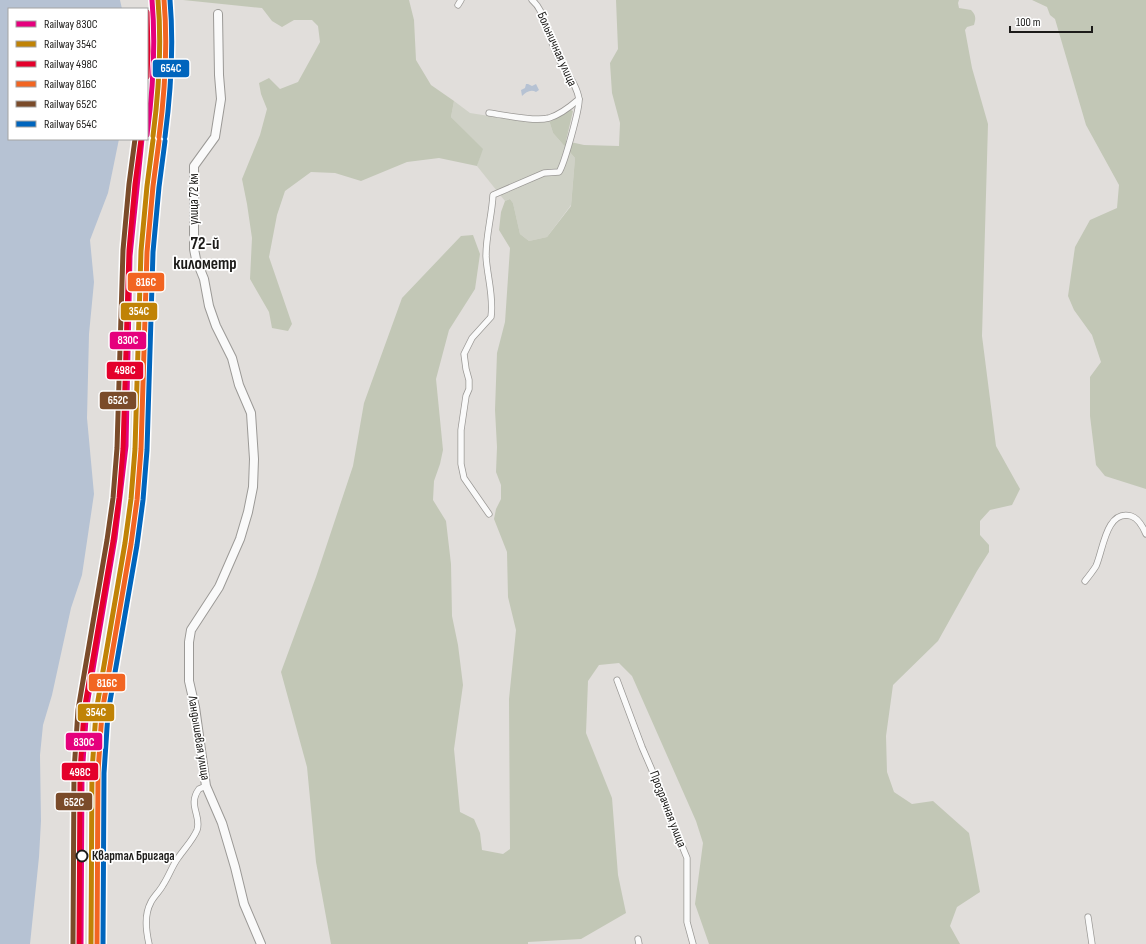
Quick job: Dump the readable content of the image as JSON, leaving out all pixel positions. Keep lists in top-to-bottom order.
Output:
{
  "streets": {
    "street": [
      "Больничная улица",
      "улица 72 км",
      "Ландышевая улица",
      "Прозрачная улица"
    ]
  },
  "crossings": [
    ["улица 72 км", "Ландышевая улица"]
  ],
  "districts": ["72-й километр"],
  "places": ["Квартал Бригада"],
  "lines": [
    "rail line 830С",
    "rail line 354С",
    "rail line 816С",
    "rail line 654С",
    "rail line 498С",
    "rail line 652С"
  ],
  "legend": [
    "Railway 830С",
    "Railway 354С",
    "Railway 498С",
    "Railway 816С",
    "Railway 652С",
    "Railway 654С"
  ],
  "scale_bar": "100 m"
}
